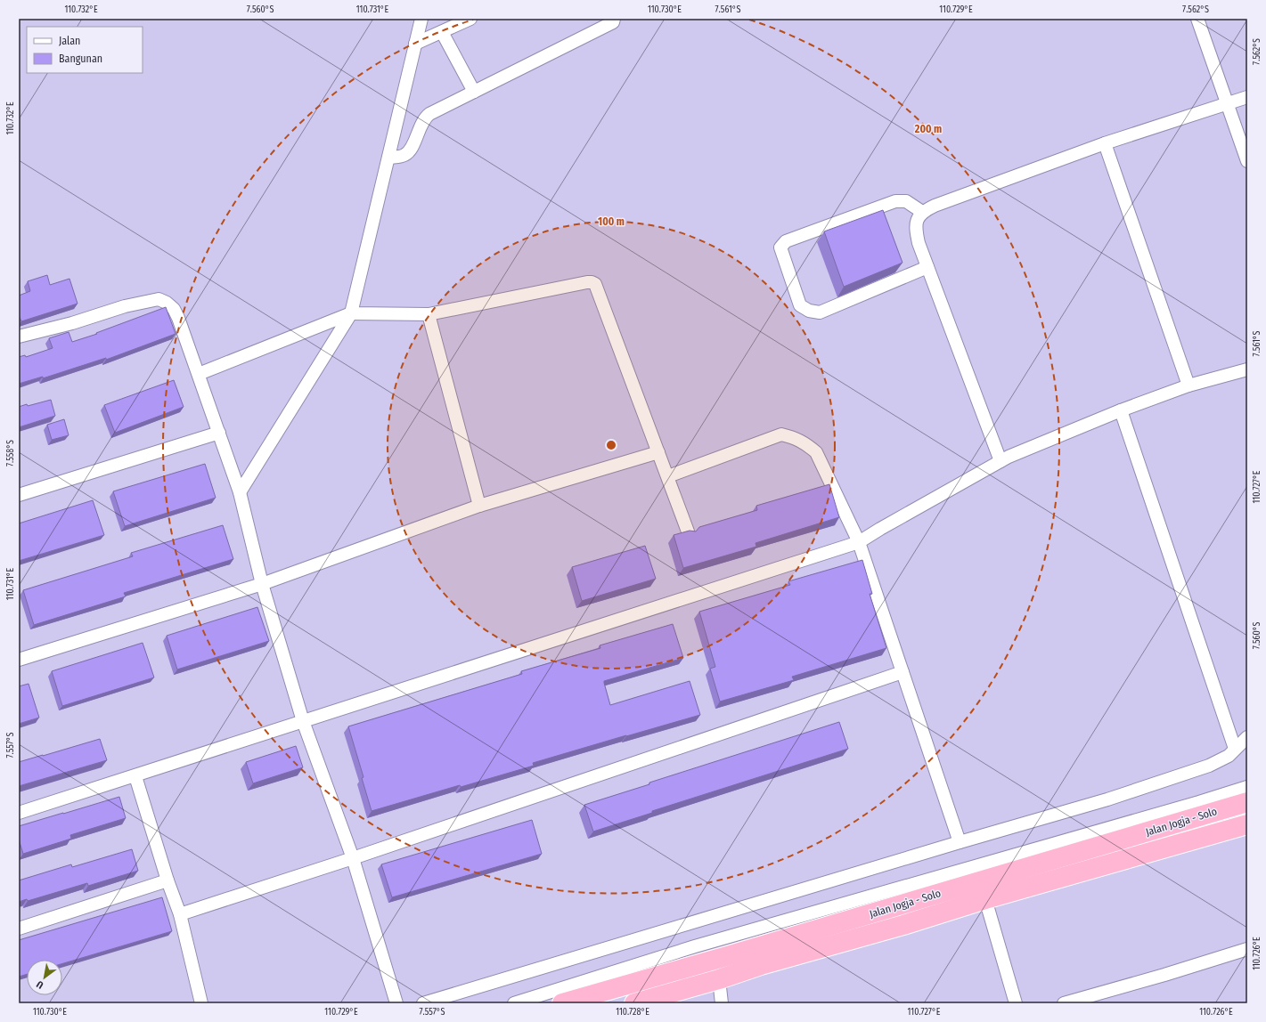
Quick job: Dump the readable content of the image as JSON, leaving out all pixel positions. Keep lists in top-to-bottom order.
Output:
{
  "streets": {
    "highway": ["Jalan Jogja - Solo"]
  },
  "legend": ["Jalan", "Bangunan"],
  "north": "bottom left",
  "coordinates": [
    "110.732°E",
    "7.560°S",
    "110.731°E",
    "110.730°E",
    "7.561°S",
    "110.729°E",
    "7.562°S",
    "7.558°S",
    "110.727°E",
    "7.557°S",
    "110.726°E",
    "110.728°E"
  ],
  "rings": ["200 m", "100 m"]
}
